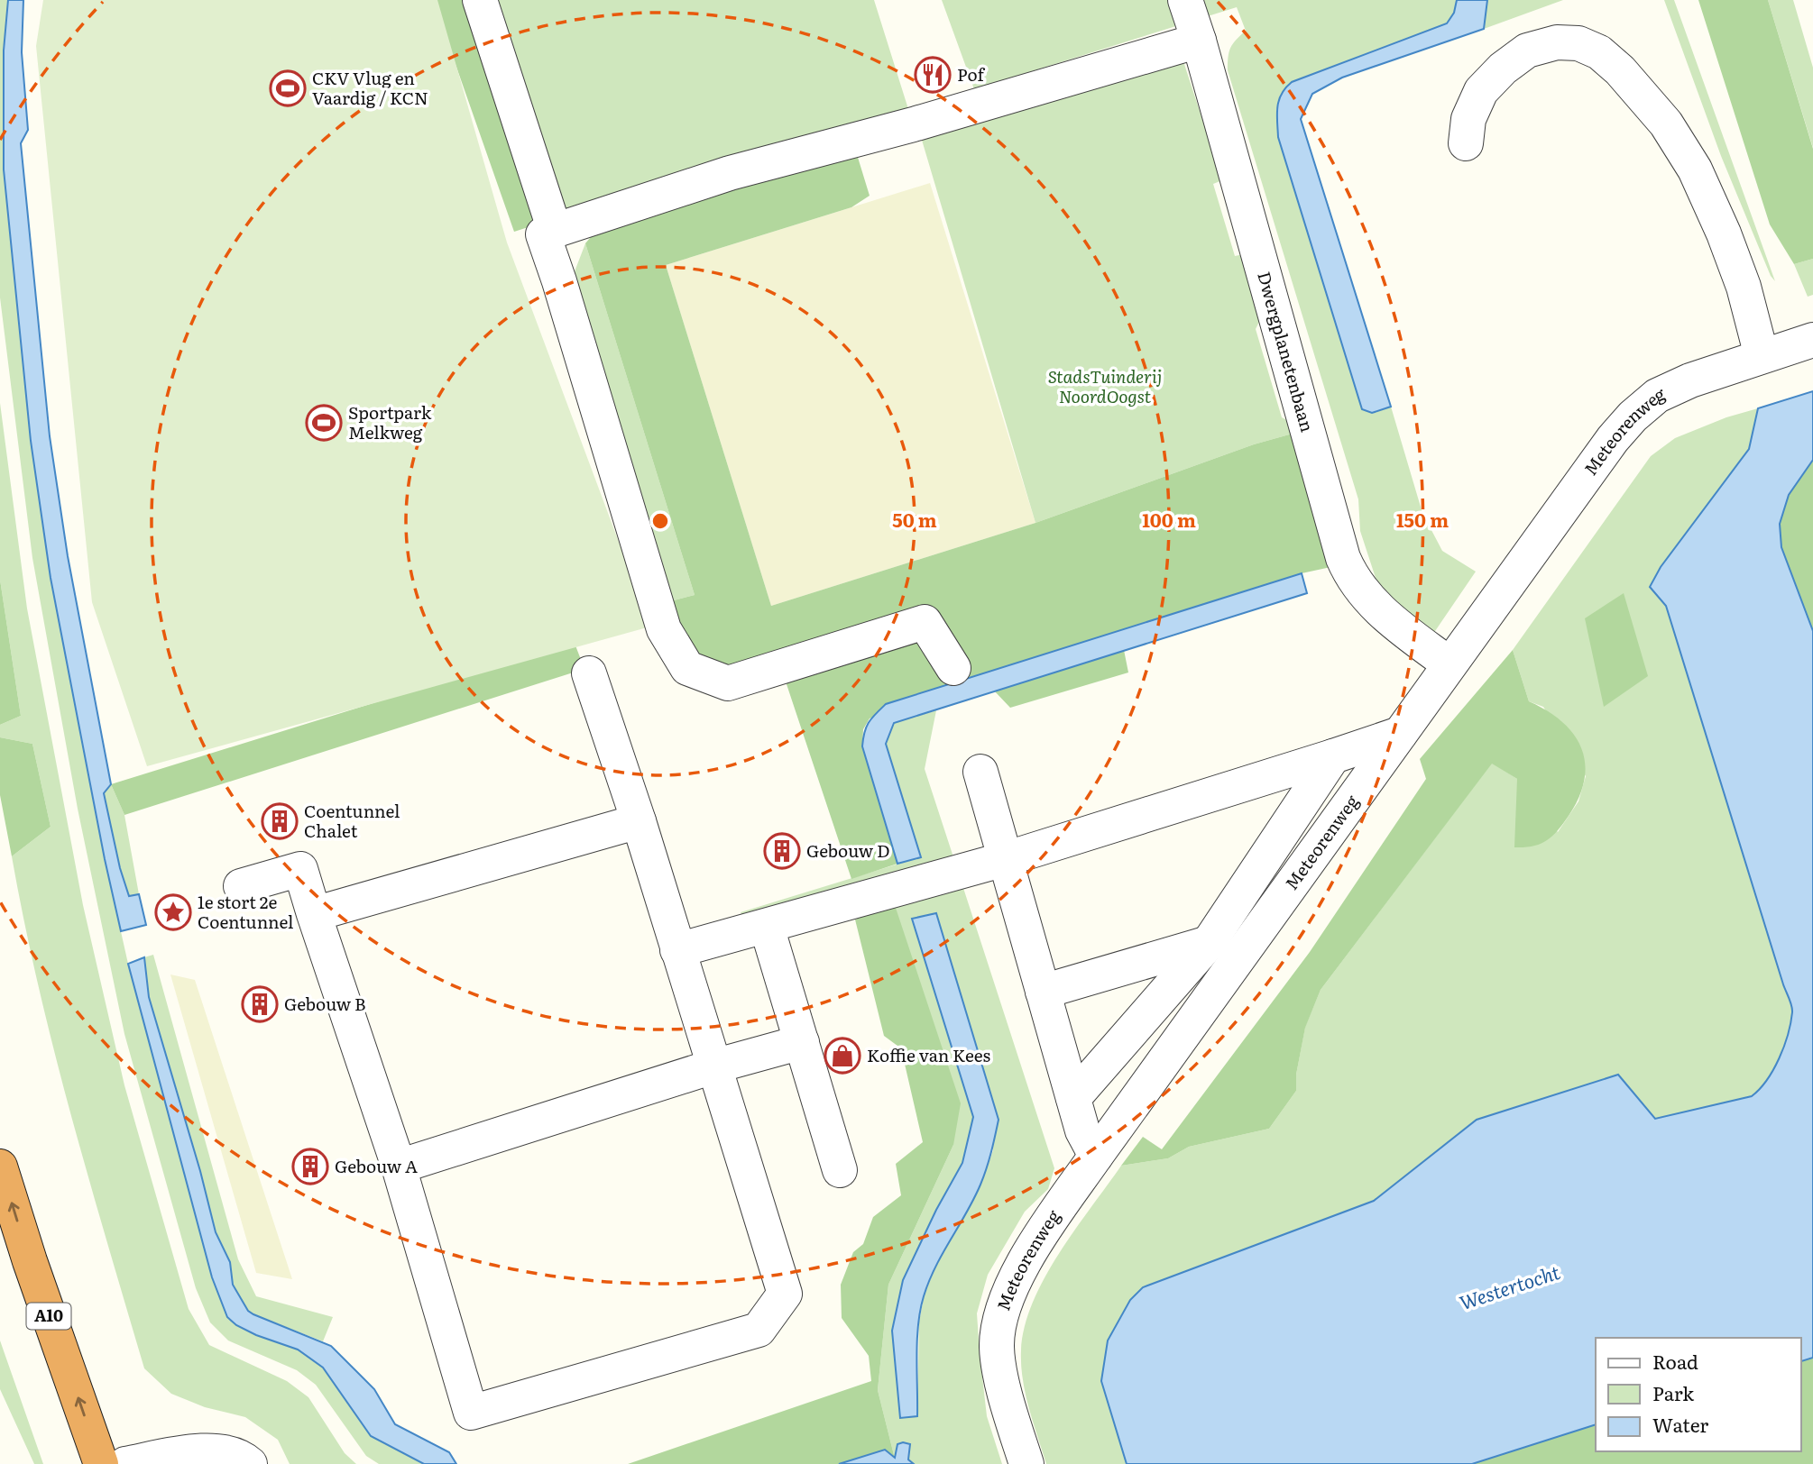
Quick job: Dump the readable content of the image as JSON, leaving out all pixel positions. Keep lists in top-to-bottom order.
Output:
{
  "streets": {
    "highway": ["A10"],
    "street": ["Dwergplanetenbaan", "Meteorenweg"]
  },
  "crossings": [
    ["Dwergplanetenbaan", "Meteorenweg"]
  ],
  "water": ["Westertocht"],
  "parks": ["StadsTuinderij NoordOogst"],
  "places": {
    "restaurant": ["Pof"],
    "sports": ["CKV Vlug en Vaardig / KCN", "Sportpark Melkweg"],
    "building": [
      "Coentunnel Chalet",
      "Gebouw D",
      "Gebouw B",
      "Gebouw A"
    ],
    "place": ["1e stort 2e Coentunnel"],
    "shop": ["Koffie van Kees"]
  },
  "legend": ["Road", "Park", "Water"],
  "rings": ["50 m", "100 m", "150 m"]
}
